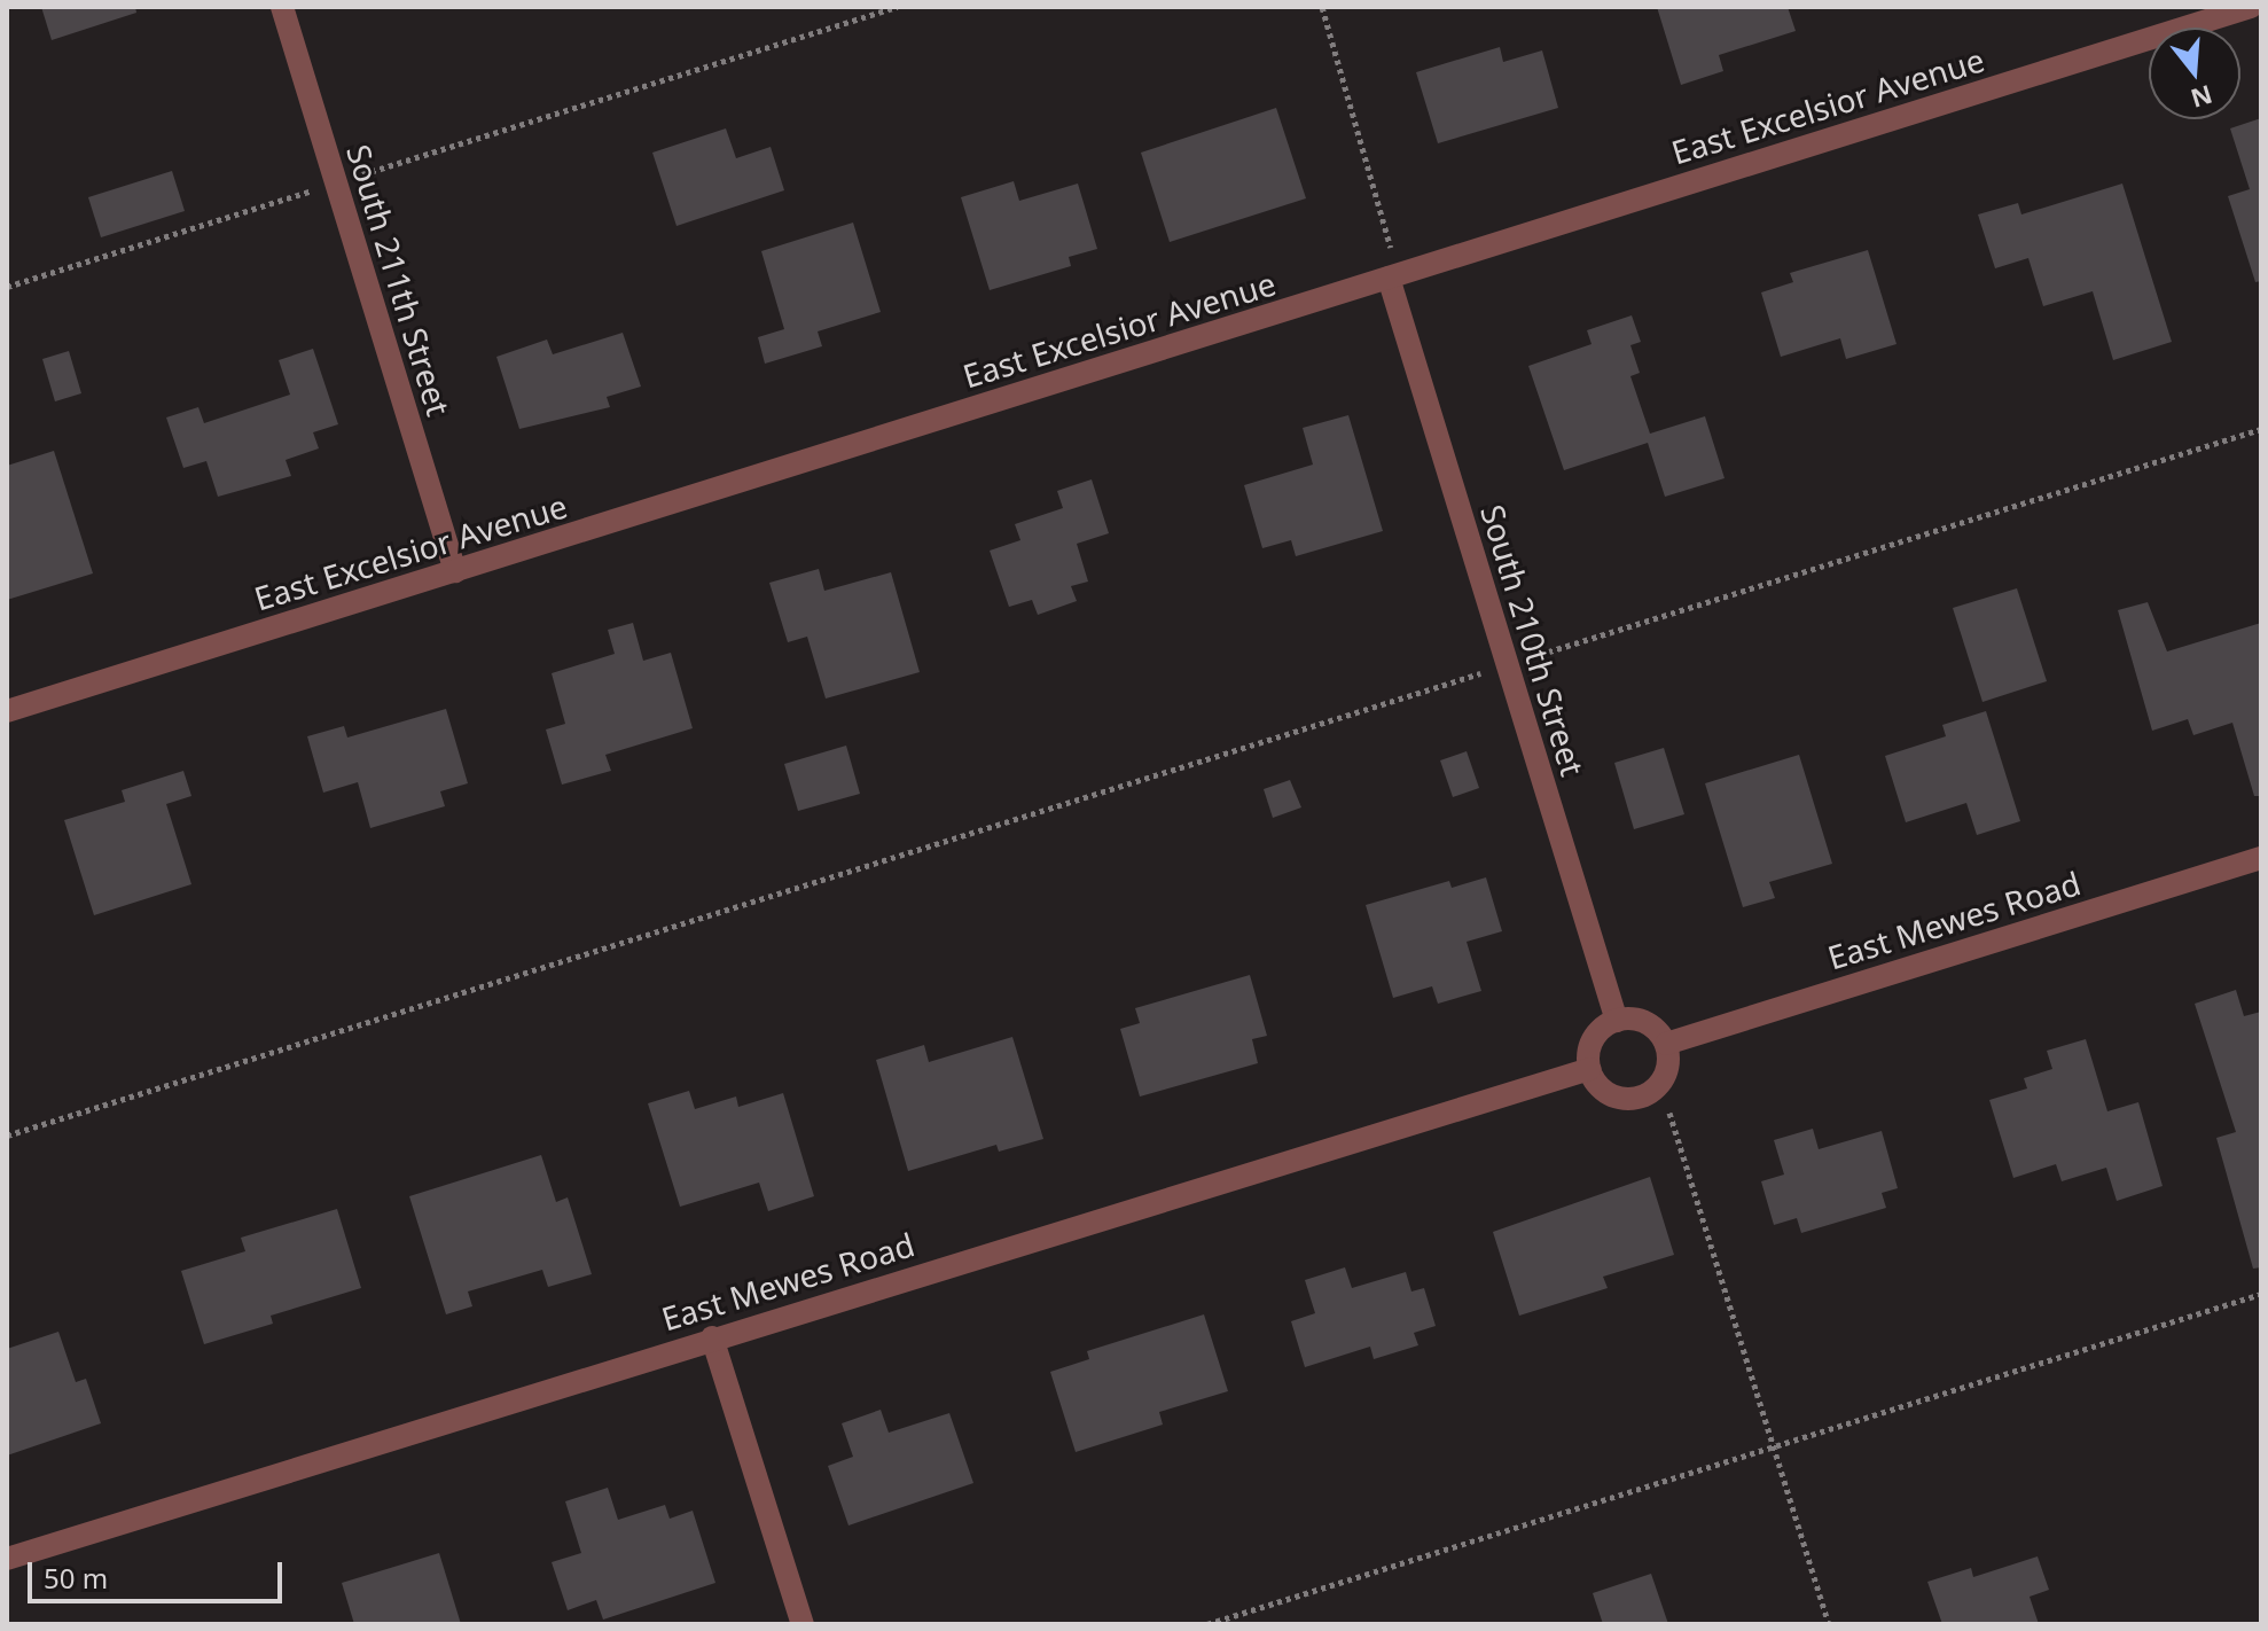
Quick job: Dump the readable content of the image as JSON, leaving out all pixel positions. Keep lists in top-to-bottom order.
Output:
{
  "streets": {
    "street": [
      "East Excelsior Avenue",
      "South 211th Street",
      "South 210th Street",
      "East Mewes Road"
    ]
  },
  "crossings": [
    ["East Excelsior Avenue", "South 211th Street"],
    ["East Excelsior Avenue", "South 210th Street"],
    ["South 210th Street", "East Mewes Road"]
  ],
  "scale_bar": "50 m",
  "north": "bottom"
}
